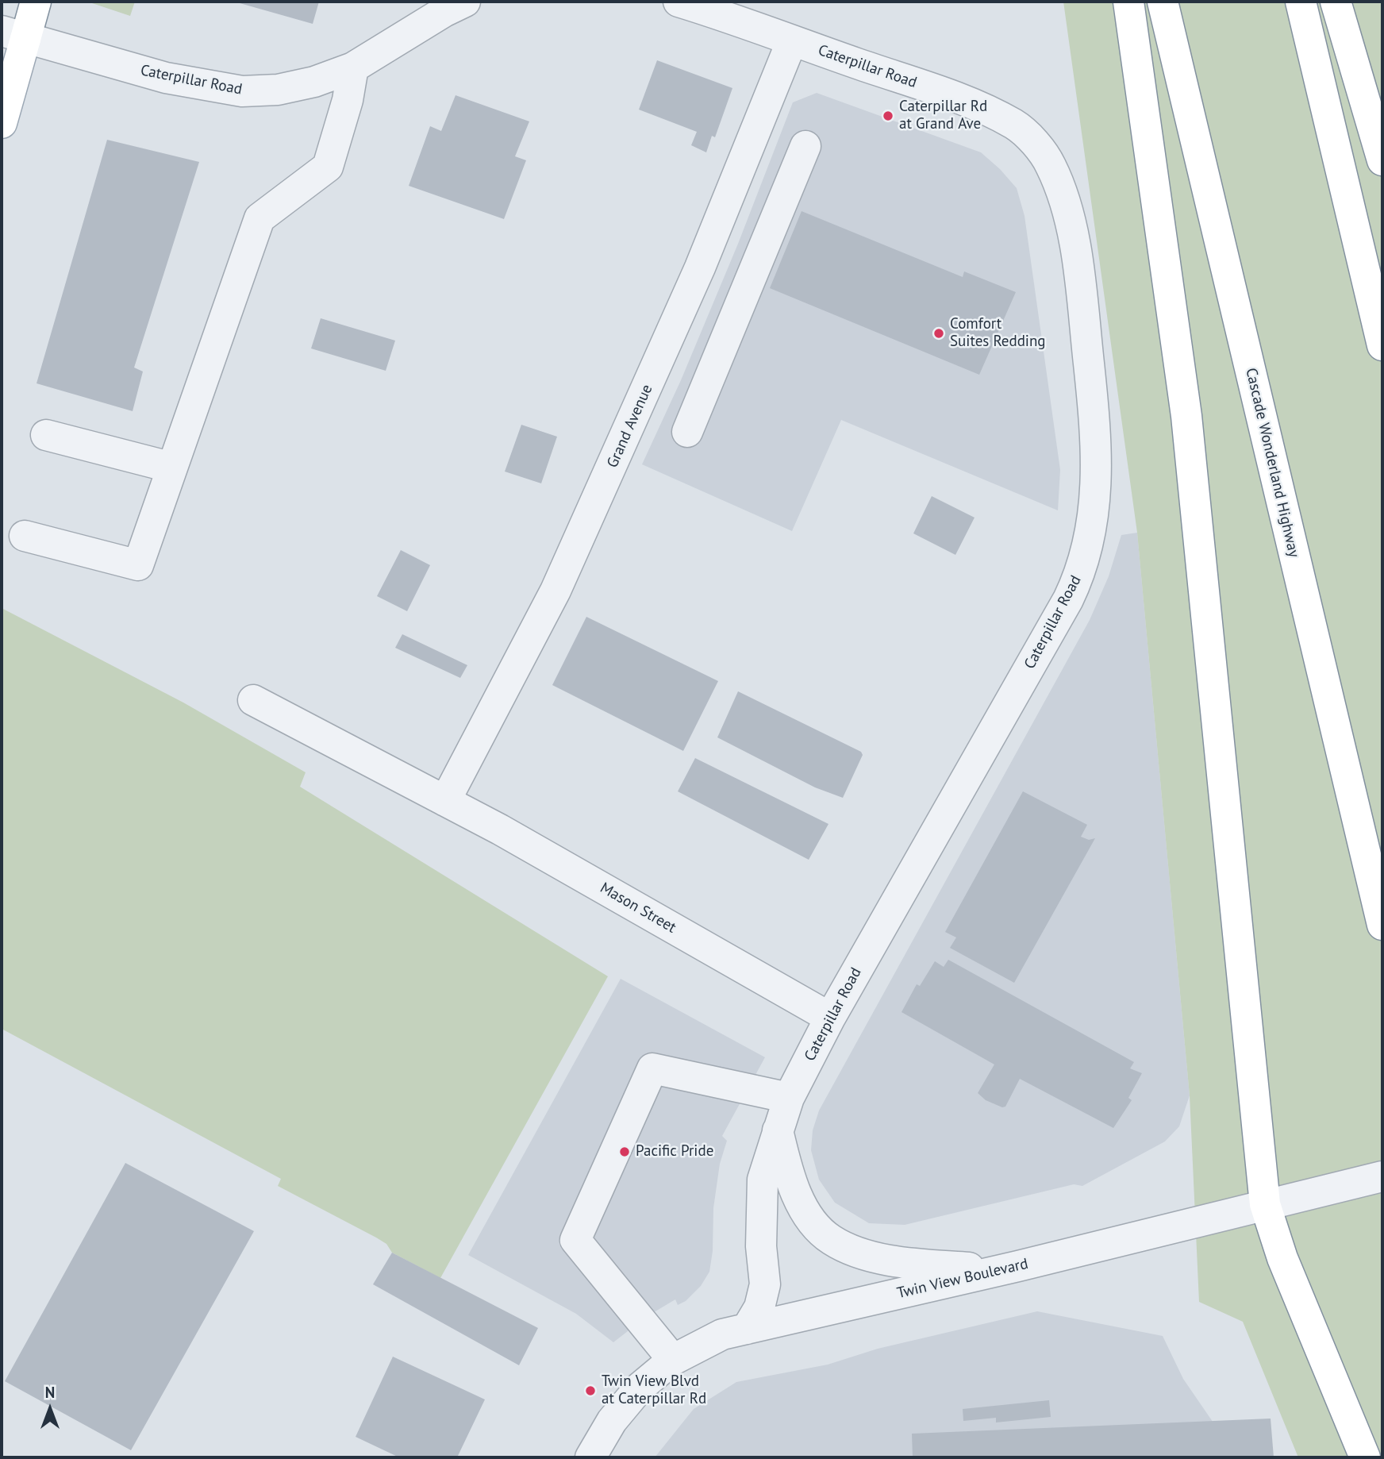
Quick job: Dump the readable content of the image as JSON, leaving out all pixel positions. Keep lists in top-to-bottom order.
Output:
{
  "streets": {
    "main road": ["Cascade Wonderland Highway"],
    "street": [
      "Caterpillar Road",
      "Grand Avenue",
      "Mason Street",
      "Twin View Boulevard"
    ]
  },
  "crossings": [
    ["Caterpillar Road", "Grand Avenue"],
    ["Caterpillar Road", "Mason Street"],
    ["Caterpillar Road", "Twin View Boulevard"],
    ["Grand Avenue", "Mason Street"]
  ],
  "places": [
    "Caterpillar Rd at Grand Ave",
    "Comfort Suites Redding",
    "Pacific Pride",
    "Twin View Blvd at Caterpillar Rd"
  ],
  "north": "top"
}
